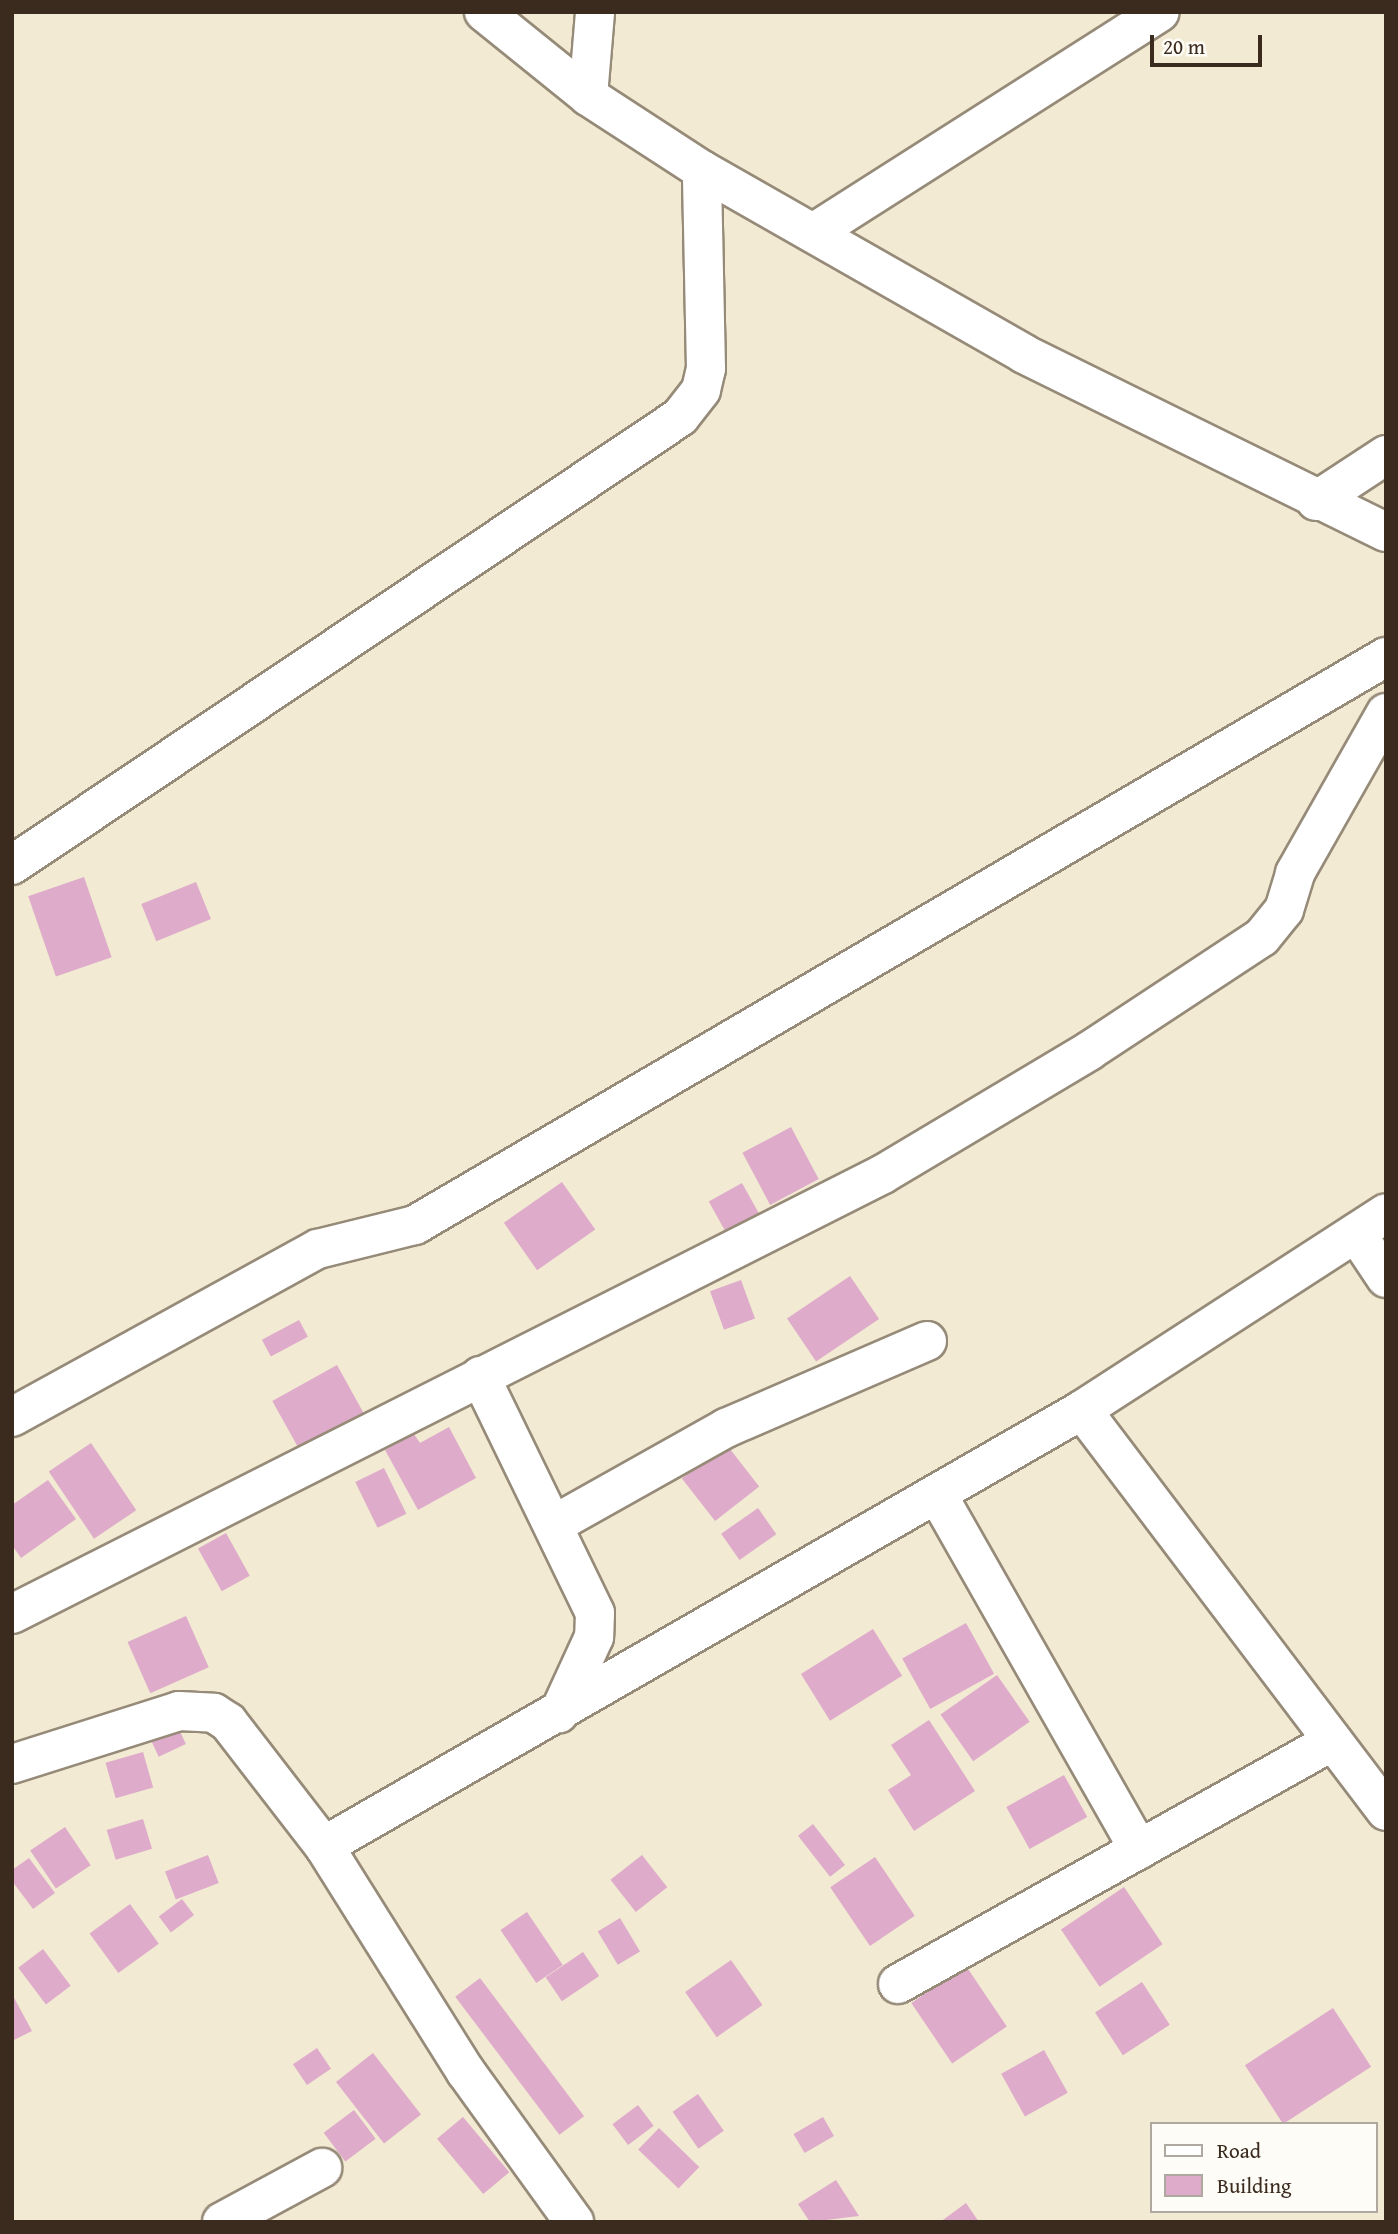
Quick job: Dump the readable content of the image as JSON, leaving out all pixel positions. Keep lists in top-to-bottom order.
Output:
{
  "legend": ["Road", "Building"],
  "scale_bar": "20 m"
}
